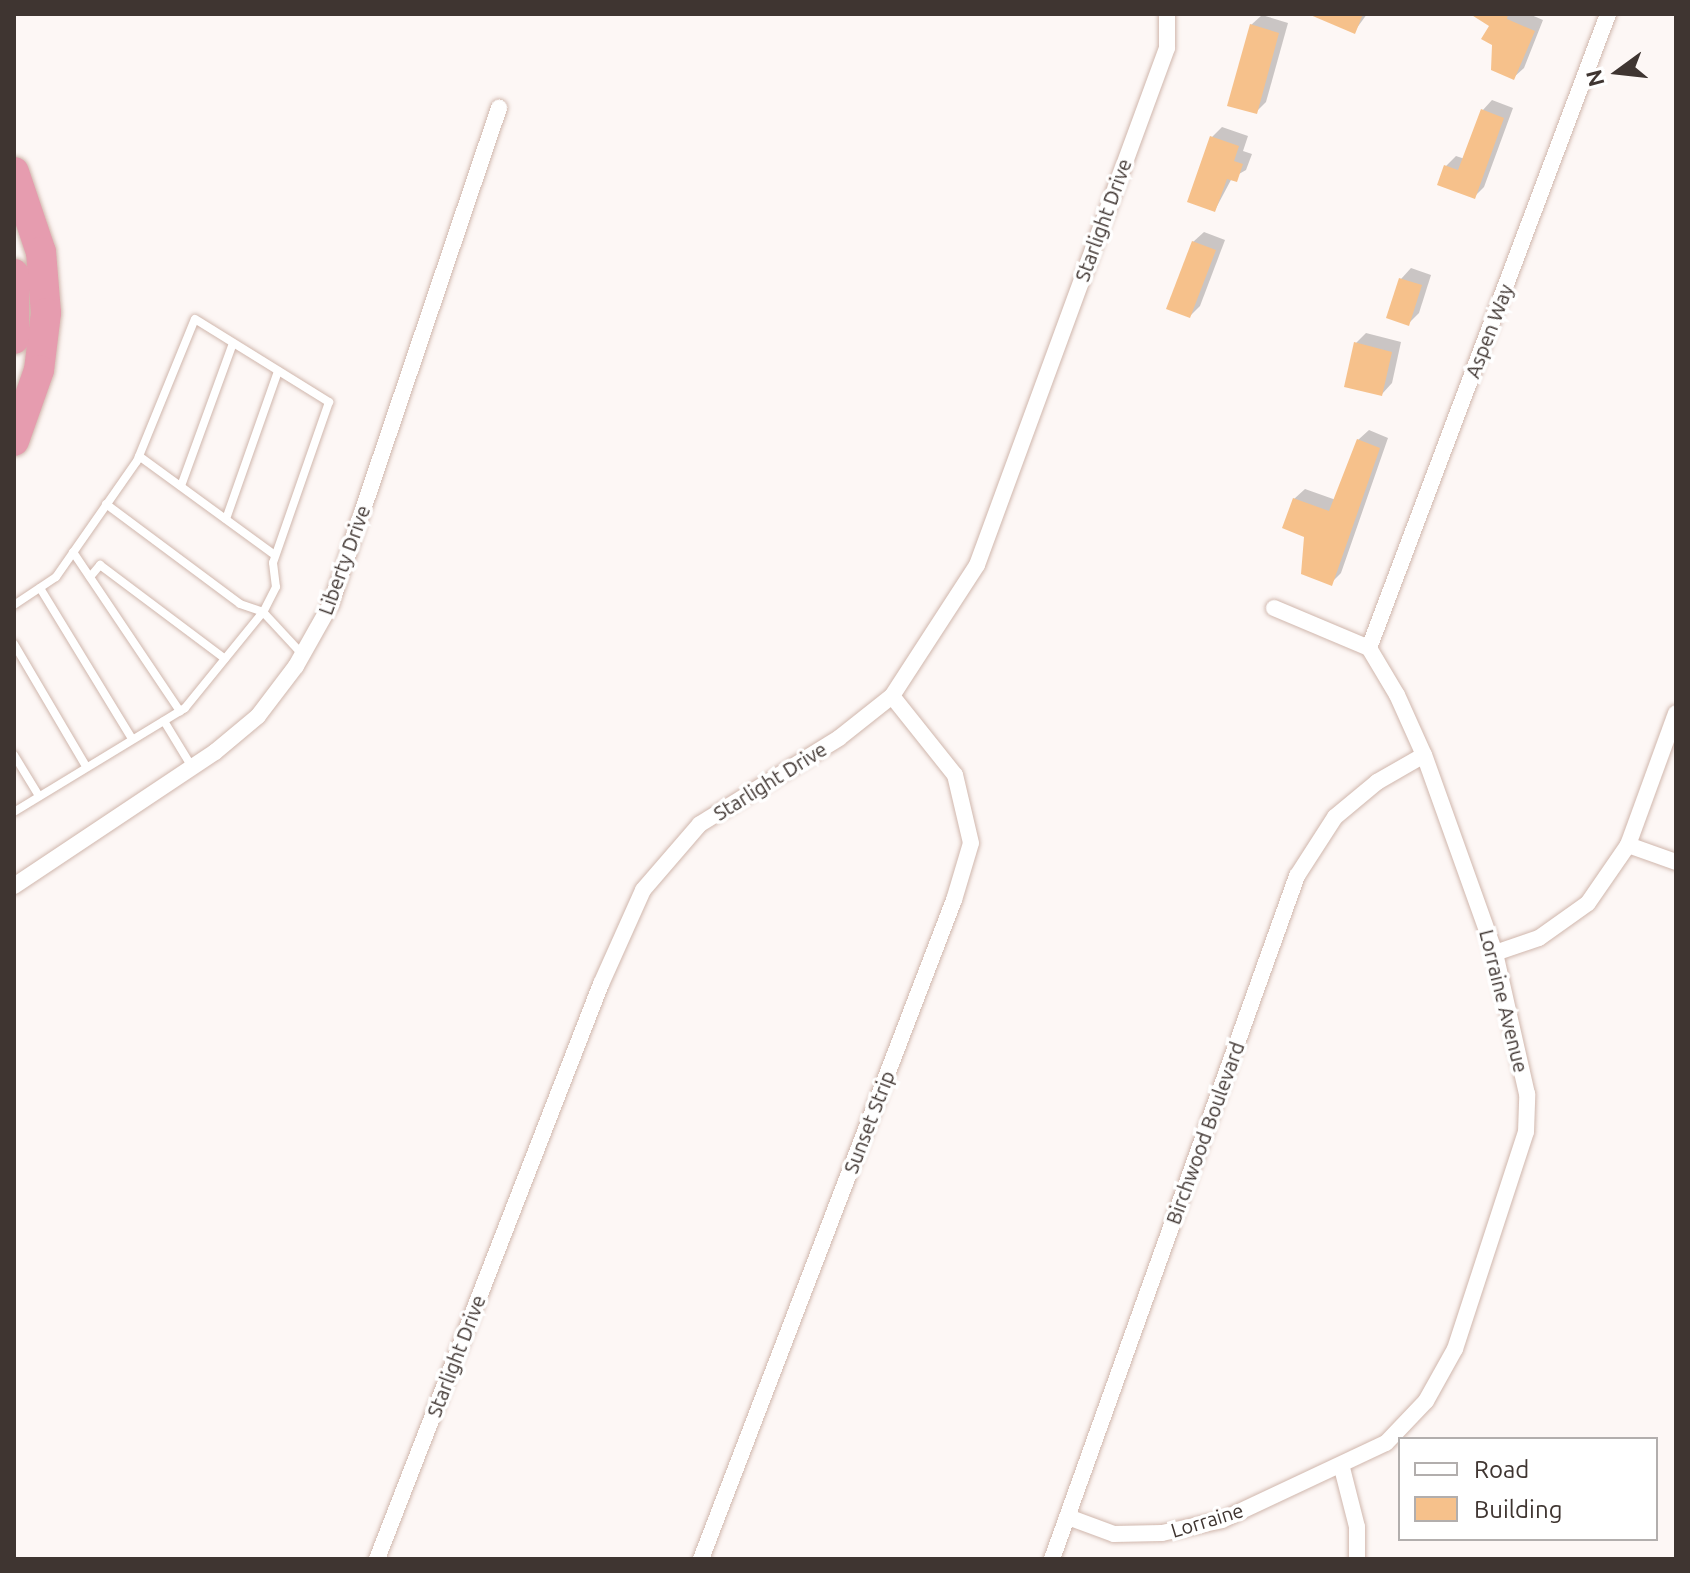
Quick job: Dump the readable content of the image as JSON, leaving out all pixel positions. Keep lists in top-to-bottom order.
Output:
{
  "streets": {
    "street": [
      "Starlight Drive",
      "Aspen Way",
      "Liberty Drive",
      "Lorraine Avenue",
      "Sunset Strip",
      "Birchwood Boulevard",
      "Lorraine"
    ]
  },
  "crossings": [
    ["Starlight Drive", "Sunset Strip"],
    ["Aspen Way", "Lorraine Avenue"],
    ["Lorraine Avenue", "Birchwood Boulevard"],
    ["Lorraine Avenue", "Lorraine"],
    ["Birchwood Boulevard", "Lorraine"]
  ],
  "legend": ["Road", "Building"],
  "north": "left"
}
